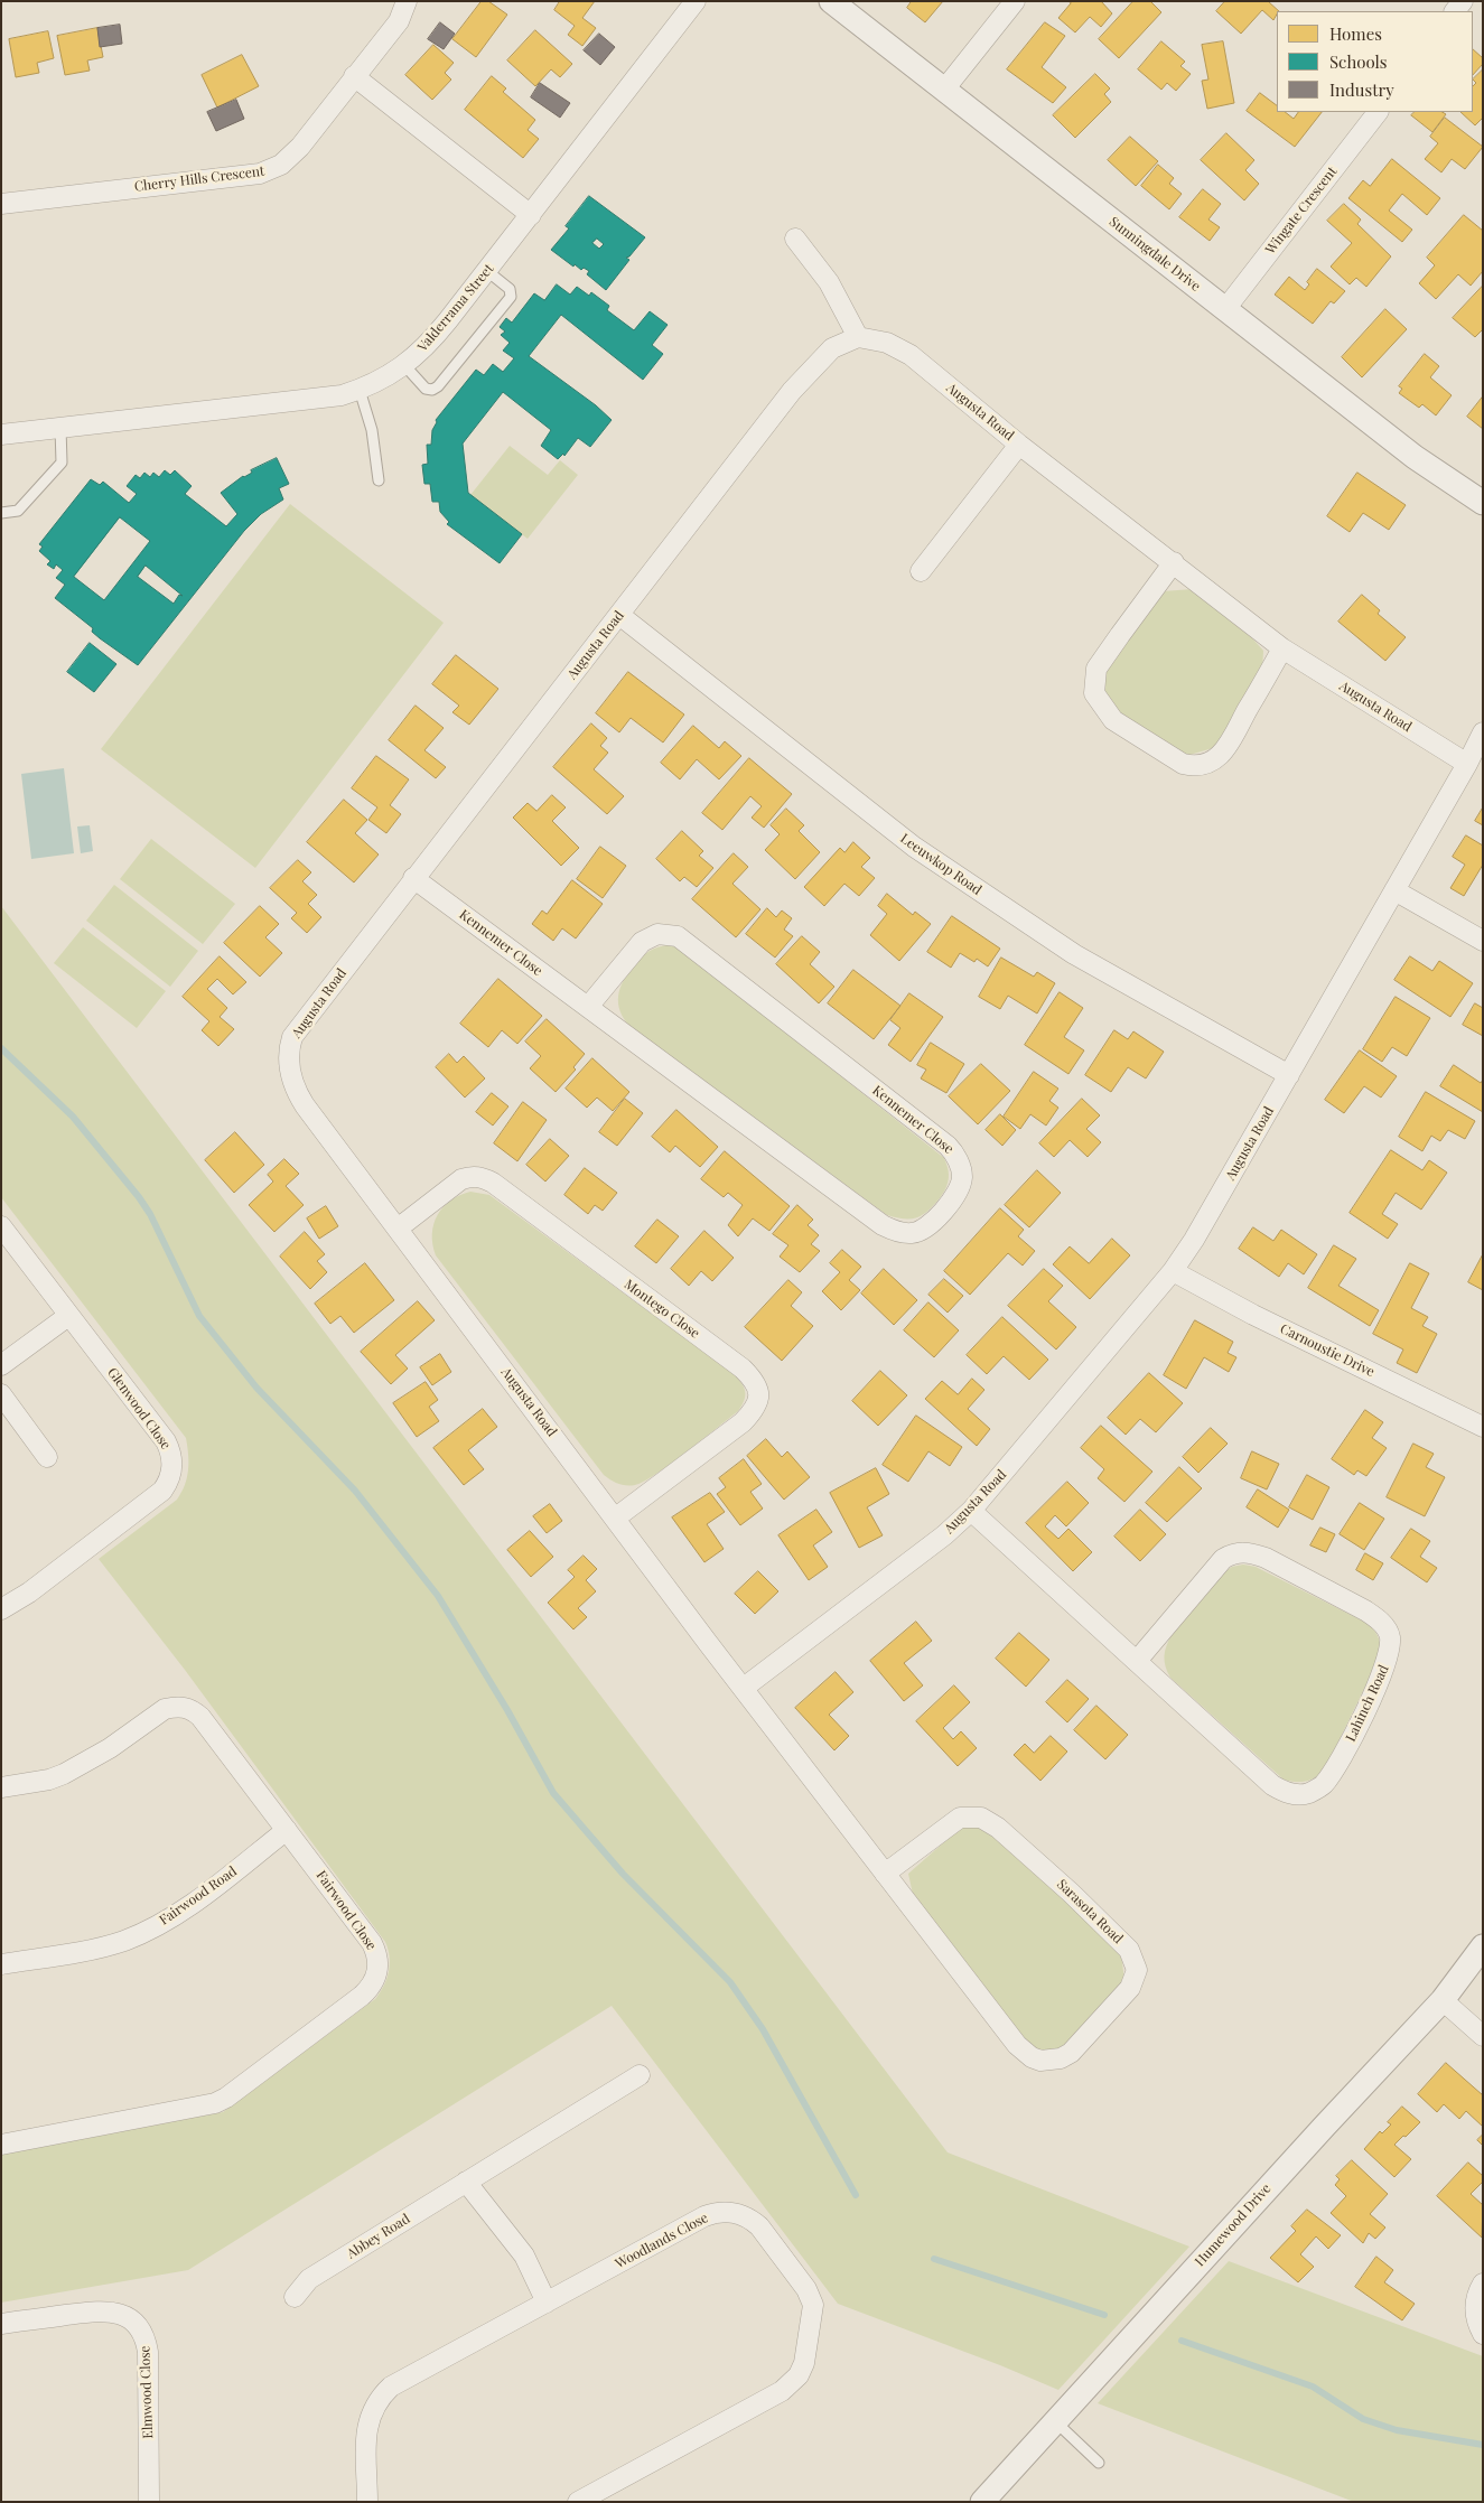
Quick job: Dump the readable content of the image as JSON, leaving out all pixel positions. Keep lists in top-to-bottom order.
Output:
{
  "streets": {
    "street": [
      "Cherry Hills Crescent",
      "Wingate Crescent",
      "Sunningdale Drive",
      "Valderrama Street",
      "Augusta Road",
      "Leeuwkop Road",
      "Kennemer Close",
      "Montego Close",
      "Carnoustie Drive",
      "Glenwood Close",
      "Lahinch Road",
      "Fairwood Road",
      "Fairwood Close",
      "Sarasota Road",
      "Humewood Drive",
      "Abbey Road",
      "Woodlands Close",
      "Elmwood Close"
    ]
  },
  "crossings": [
    ["Wingate Crescent", "Sunningdale Drive"],
    ["Augusta Road", "Leeuwkop Road"],
    ["Augusta Road", "Kennemer Close"],
    ["Augusta Road", "Montego Close"],
    ["Augusta Road", "Carnoustie Drive"],
    ["Augusta Road", "Lahinch Road"],
    ["Augusta Road", "Sarasota Road"],
    ["Fairwood Road", "Fairwood Close"]
  ],
  "legend": ["Homes", "Schools", "Industry"]
}
